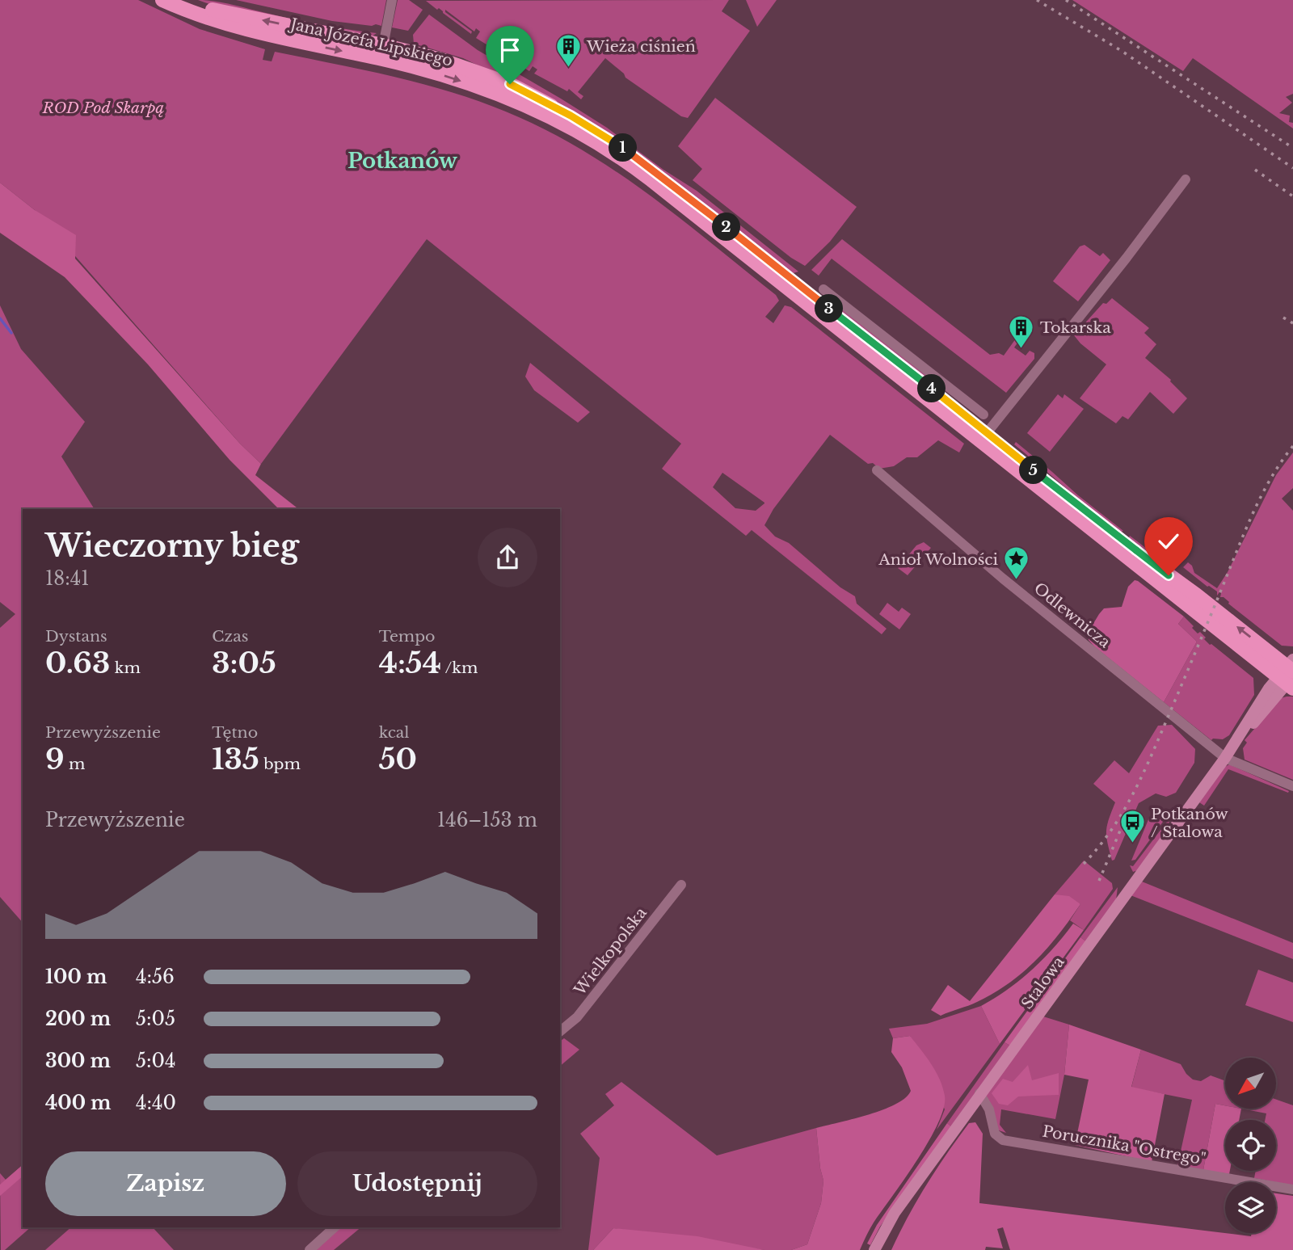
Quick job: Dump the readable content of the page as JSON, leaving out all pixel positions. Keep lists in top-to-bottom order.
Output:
{
  "streets": {
    "main road": ["Jana Józefa Lipskiego"],
    "street": [
      "Odlewnicza",
      "Wielkopolska",
      "Stalowa",
      "Porucznika \"Ostrego\""
    ]
  },
  "crossings": [
    ["Jana Józefa Lipskiego", "Stalowa"],
    ["Odlewnicza", "Stalowa"],
    ["Stalowa", "Porucznika \"Ostrego\""]
  ],
  "districts": ["Potkanów"],
  "parks": ["ROD Pod Skarpą"],
  "places": {
    "building": ["Wieża ciśnień", "Tokarska"],
    "place": ["Anioł Wolności"],
    "bus stop": ["Potkanów / Stalowa"]
  },
  "north": "bottom left",
  "page": {
    "pins": [
      "1",
      "2",
      "3",
      "4",
      "5"
    ],
    "heading": ["Wieczorny bieg", "18:41"],
    "stats": [
      ["Dystans", "0.63 km"],
      ["Czas", "3:05"],
      ["Tempo", "4:54 /km"],
      ["Przewyższenie", "9 m"],
      ["Tętno", "135 bpm"],
      ["kcal", "50"]
    ],
    "chart": ["Przewyższenie", "146–153 m"],
    "list": [
      {
        "name": "100 m",
        "note": "4:56"
      },
      {
        "name": "200 m",
        "note": "5:05"
      },
      {
        "name": "300 m",
        "note": "5:04"
      },
      {
        "name": "400 m",
        "note": "4:40"
      }
    ],
    "buttons": ["Zapisz", "Udostępnij"]
  }
}
